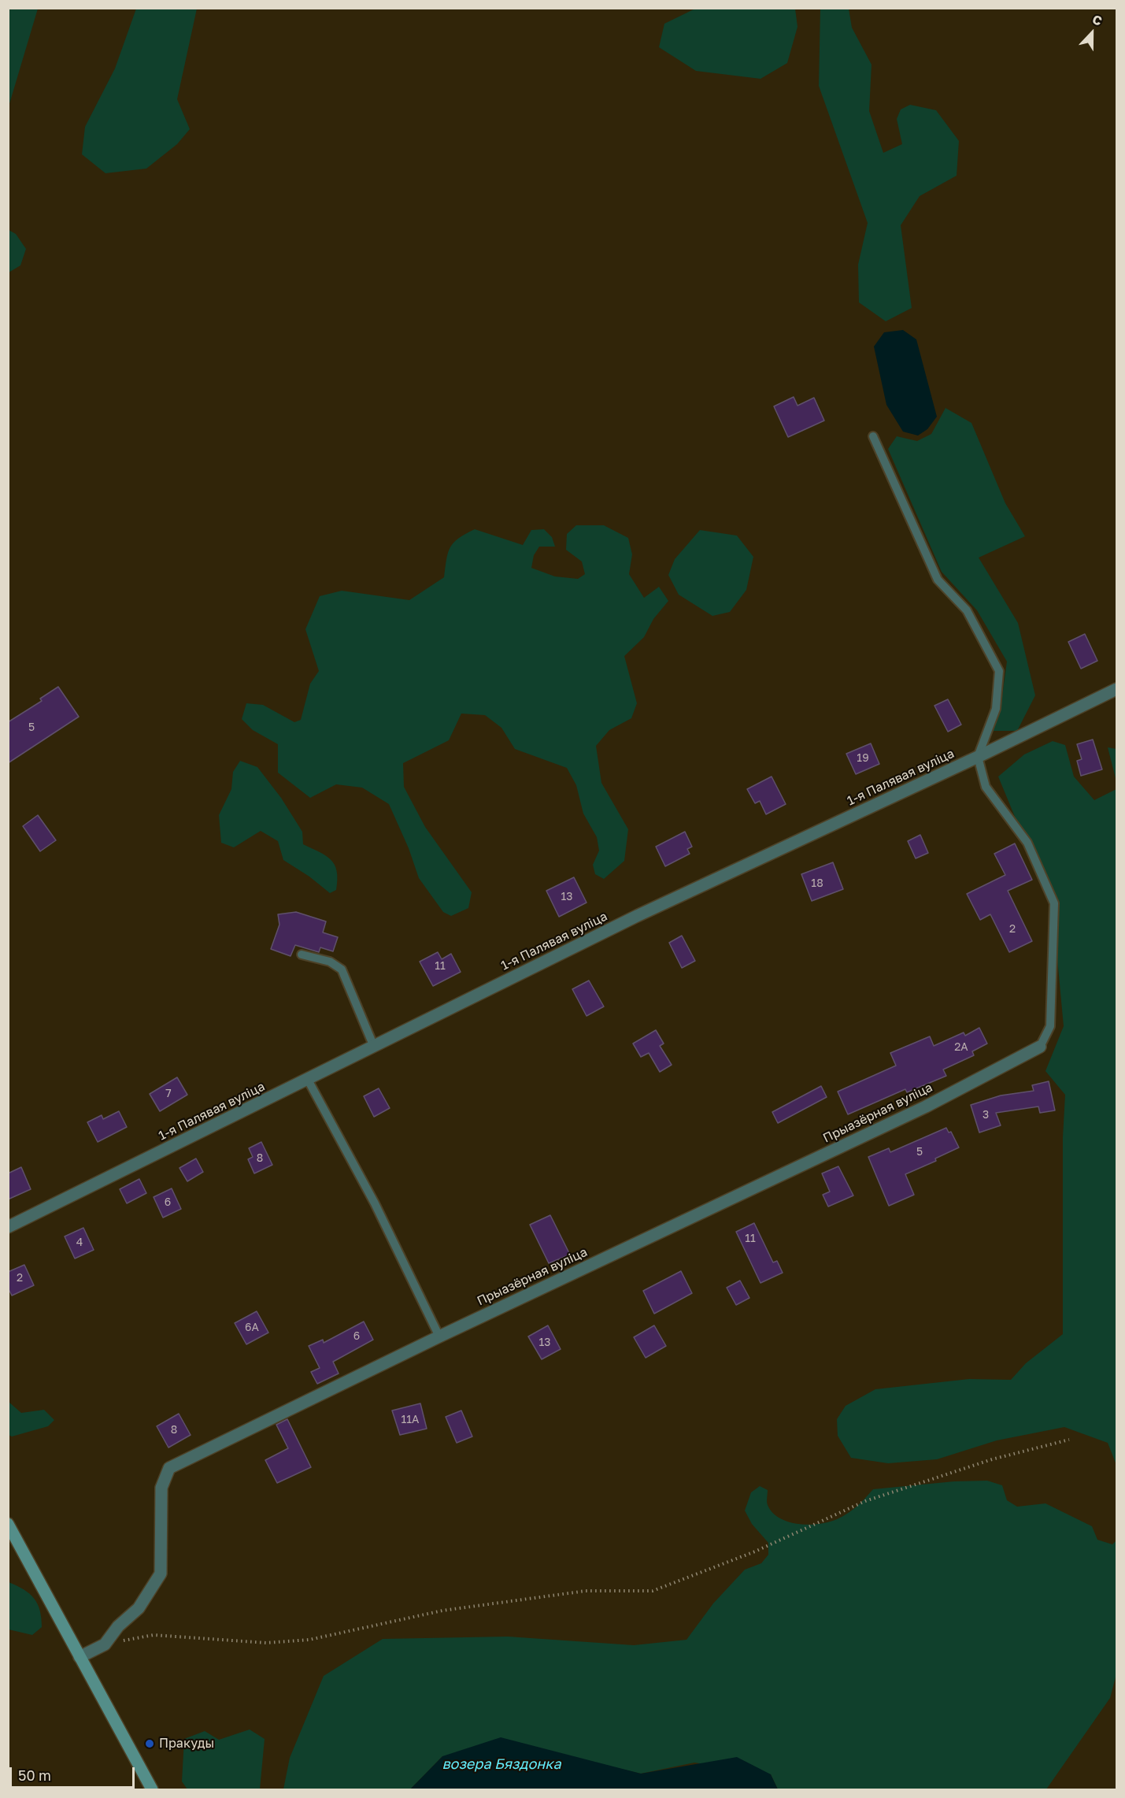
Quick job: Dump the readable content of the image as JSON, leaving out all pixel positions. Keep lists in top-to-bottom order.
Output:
{
  "streets": {
    "street": ["1-я Палявая вуліца", "Прыазёрная вуліца"]
  },
  "water": ["возера Бяздонка"],
  "places": ["Пракуды"],
  "house_numbers": [
    "5",
    "19",
    "18",
    "13",
    "2",
    "11",
    "2А",
    "7",
    "3",
    "5",
    "8",
    "6",
    "11",
    "4",
    "2",
    "6А",
    "6",
    "13",
    "11А",
    "8"
  ],
  "scale_bar": "50 m",
  "north": "top"
}
